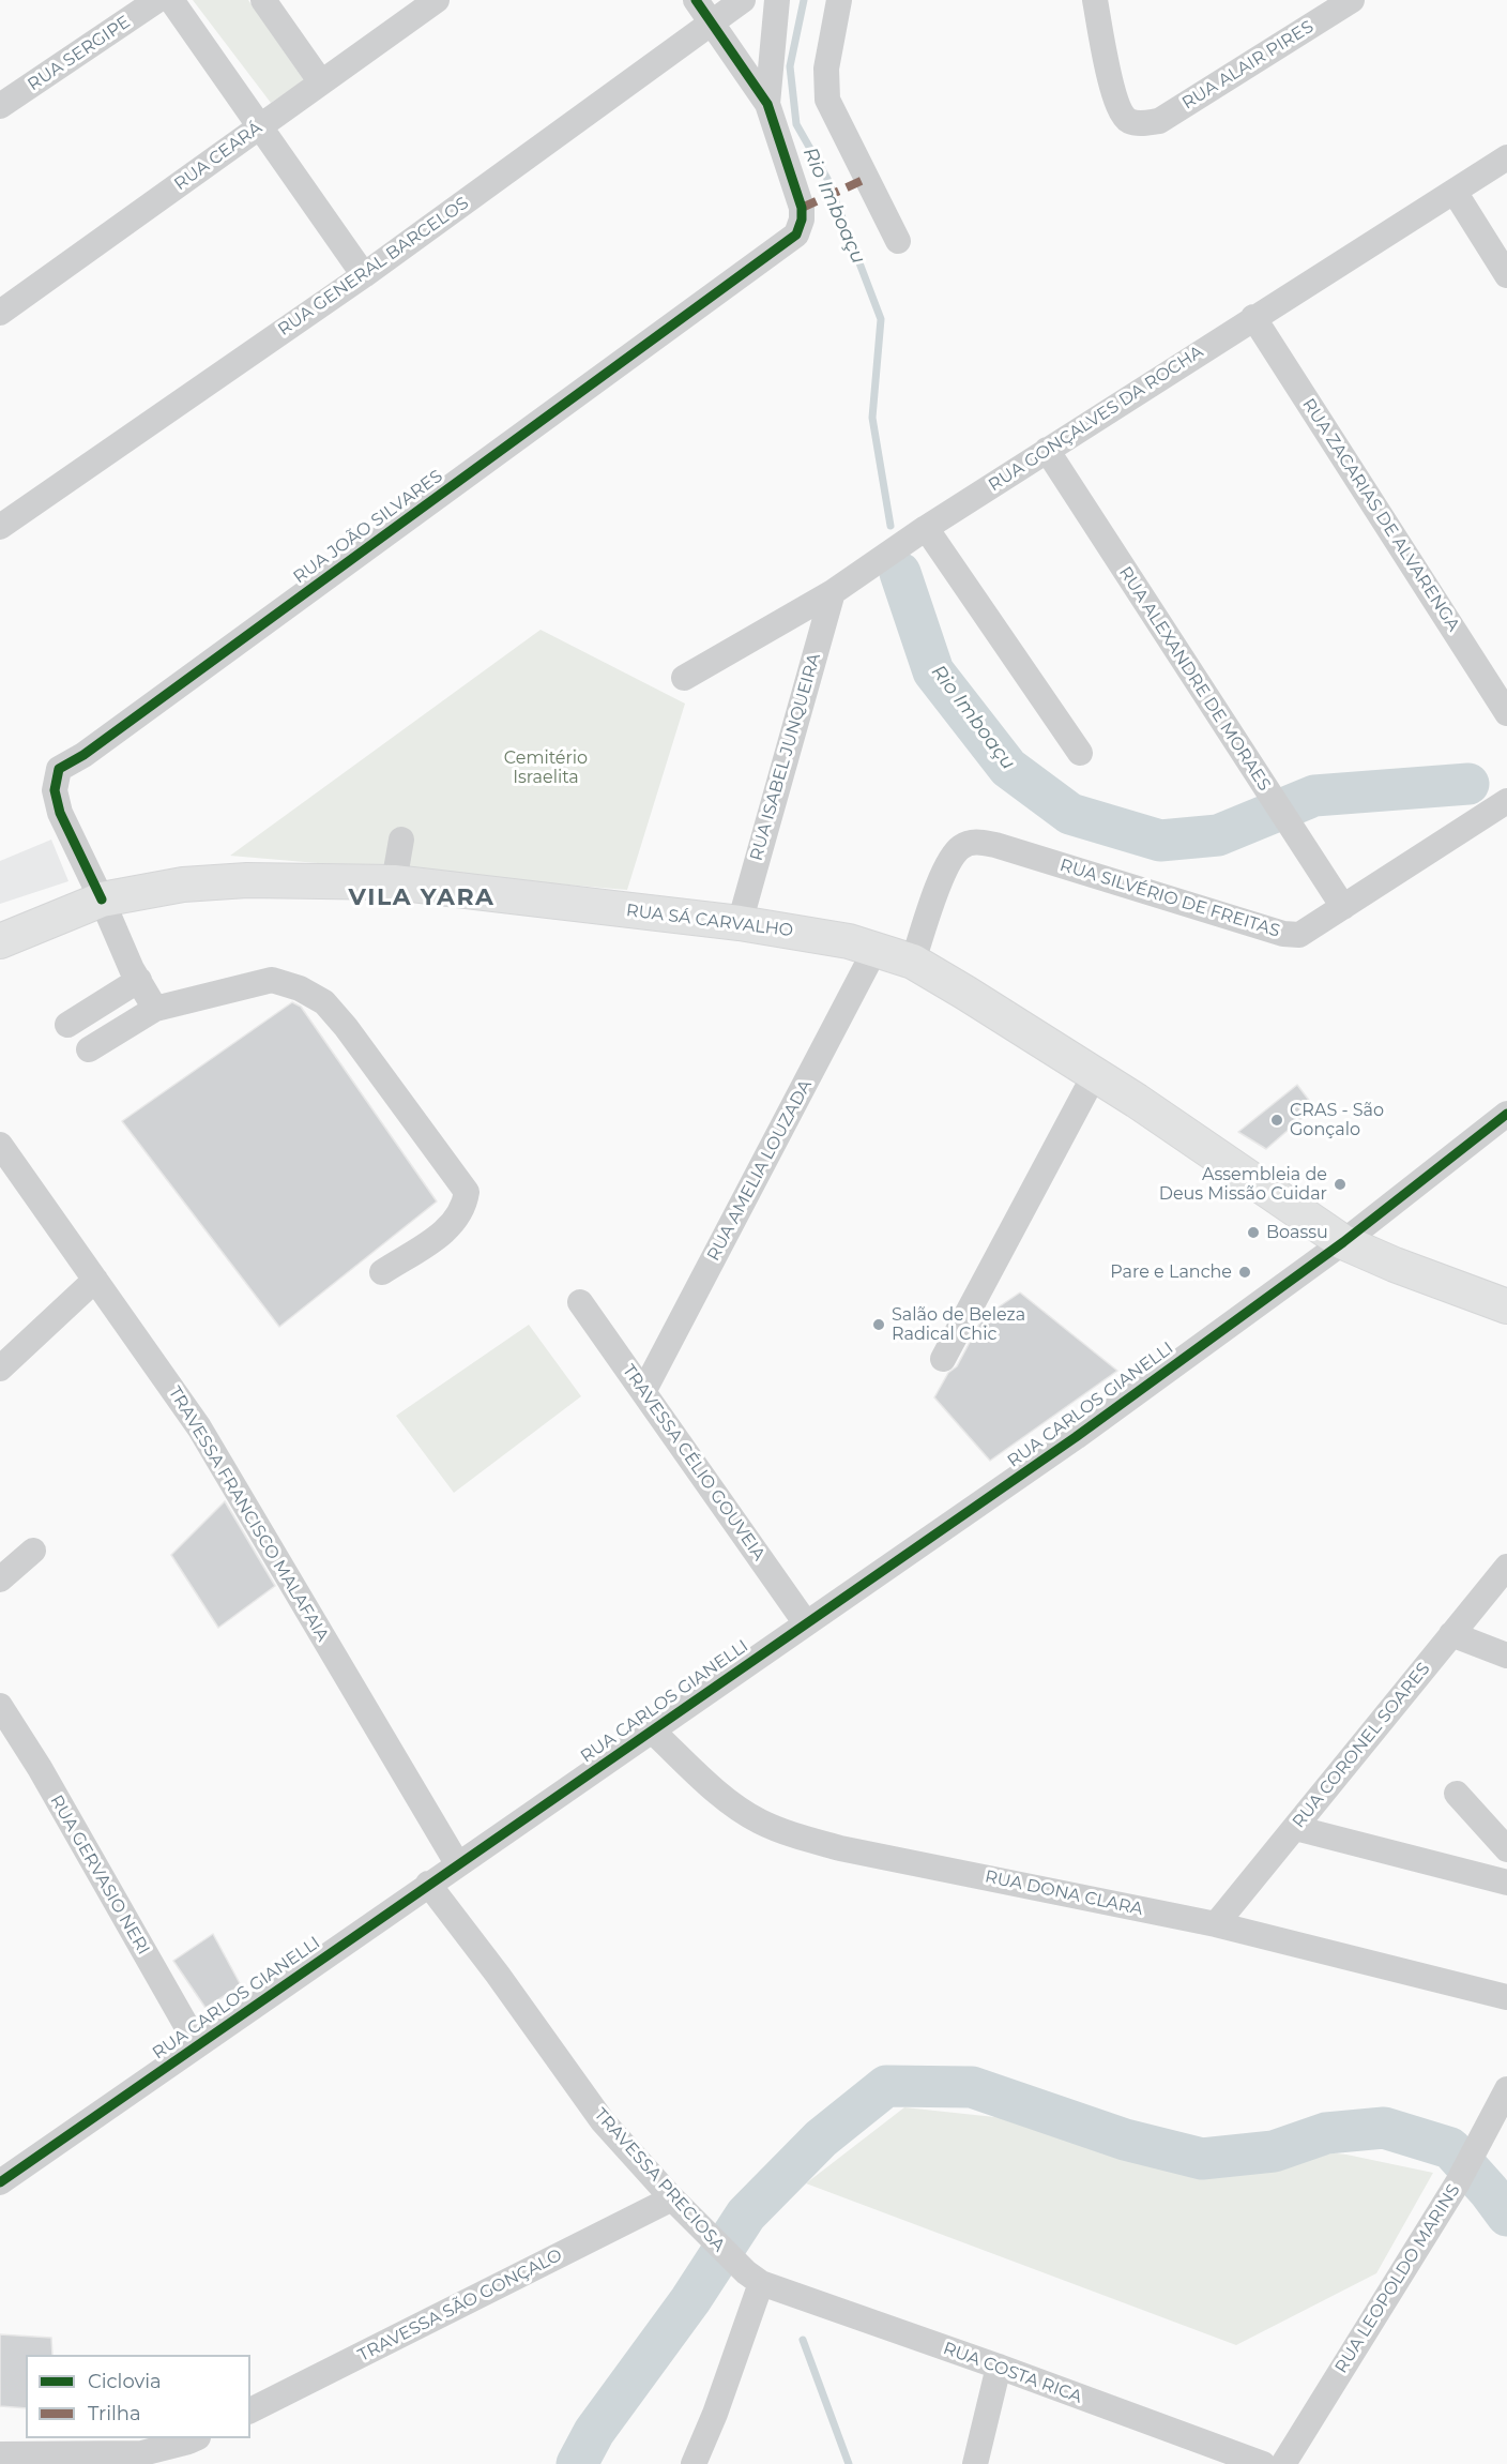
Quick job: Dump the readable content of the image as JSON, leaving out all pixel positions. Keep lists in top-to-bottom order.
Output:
{
  "streets": {
    "main road": ["RUA SÁ CARVALHO"],
    "street": [
      "RUA SERGIPE",
      "RUA ALAIR PIRES",
      "RUA CEARÁ",
      "RUA GENERAL BARCELOS",
      "RUA GONÇALVES DA ROCHA",
      "RUA ZACARIAS DE ALVARENGA",
      "RUA JOÃO SILVARES",
      "RUA ALEXANDRE DE MORAES",
      "RUA ISABEL JUNQUEIRA",
      "RUA SILVÉRIO DE FREITAS",
      "RUA AMELIA LOUZADA",
      "RUA CARLOS GIANELLI",
      "TRAVESSA CÉLIO GOUVEIA",
      "TRAVESSA FRANCISCO MALAFAIA",
      "RUA CORONEL SOARES",
      "RUA GERVASIO NERI",
      "RUA DONA CLARA",
      "TRAVESSA PRECIOSA",
      "RUA LEOPOLDO MARINS",
      "TRAVESSA SÃO GONÇALO",
      "RUA COSTA RICA"
    ]
  },
  "crossings": [
    ["RUA GONÇALVES DA ROCHA", "RUA ZACARIAS DE ALVARENGA"],
    ["RUA GONÇALVES DA ROCHA", "RUA ALEXANDRE DE MORAES"],
    ["RUA GONÇALVES DA ROCHA", "RUA ISABEL JUNQUEIRA"],
    ["RUA JOÃO SILVARES", "RUA SÁ CARVALHO"],
    ["RUA ALEXANDRE DE MORAES", "RUA SILVÉRIO DE FREITAS"],
    ["RUA ISABEL JUNQUEIRA", "RUA SÁ CARVALHO"],
    ["RUA SILVÉRIO DE FREITAS", "RUA SÁ CARVALHO"],
    ["RUA SÁ CARVALHO", "RUA AMELIA LOUZADA"],
    ["RUA SÁ CARVALHO", "RUA CARLOS GIANELLI"],
    ["RUA AMELIA LOUZADA", "TRAVESSA CÉLIO GOUVEIA"],
    ["RUA CARLOS GIANELLI", "TRAVESSA CÉLIO GOUVEIA"],
    ["RUA CARLOS GIANELLI", "TRAVESSA FRANCISCO MALAFAIA"],
    ["RUA CARLOS GIANELLI", "RUA GERVASIO NERI"],
    ["RUA CARLOS GIANELLI", "RUA DONA CLARA"],
    ["RUA CARLOS GIANELLI", "TRAVESSA PRECIOSA"],
    ["RUA CORONEL SOARES", "RUA DONA CLARA"],
    ["TRAVESSA PRECIOSA", "TRAVESSA SÃO GONÇALO"],
    ["TRAVESSA PRECIOSA", "RUA COSTA RICA"]
  ],
  "districts": ["VILA YARA"],
  "water": ["Rio Imboaçu"],
  "parks": ["Cemitério Israelita"],
  "places": [
    "CRAS - São Gonçalo",
    "Assembleia de Deus Missão Cuidar",
    "Boassu",
    "Pare e Lanche",
    "Salão de Beleza Radical Chic"
  ],
  "legend": ["Ciclovia", "Trilha"]
}
